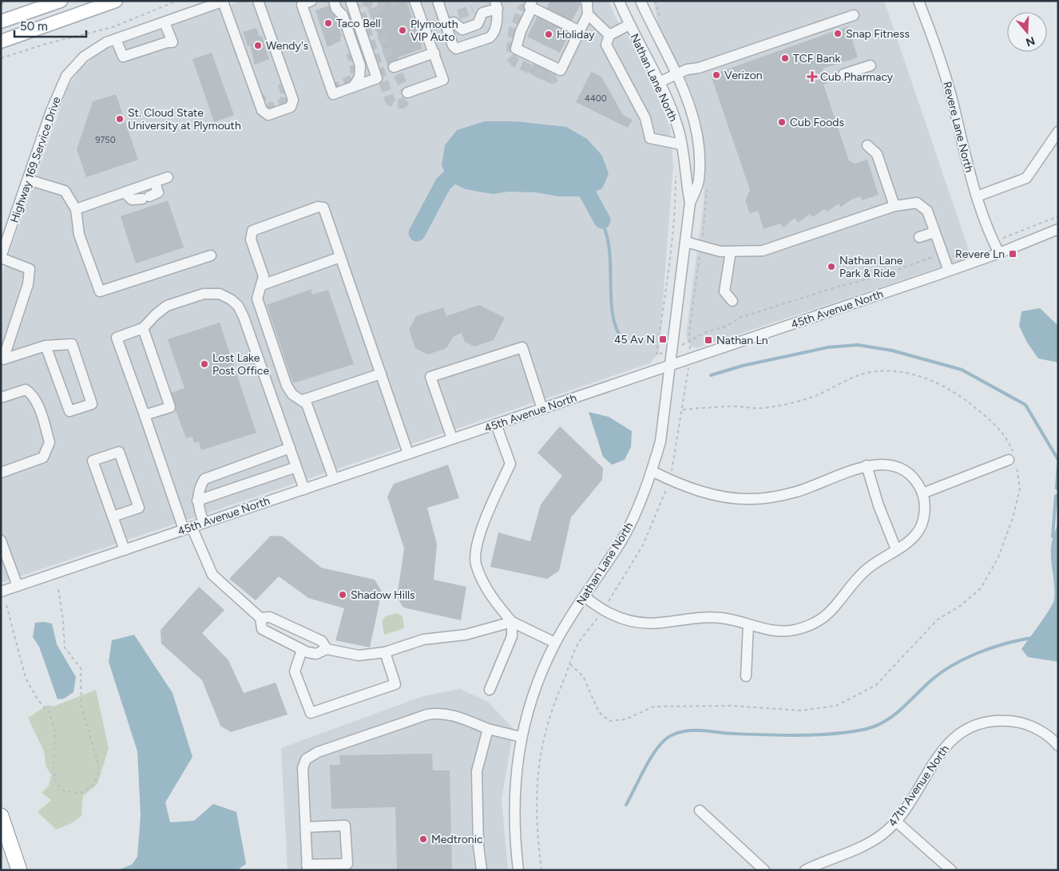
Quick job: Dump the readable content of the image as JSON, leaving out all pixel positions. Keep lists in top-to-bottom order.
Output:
{
  "streets": {
    "street": [
      "Nathan Lane North",
      "Revere Lane North",
      "Highway 169 Service Drive",
      "45th Avenue North",
      "47th Avenue North"
    ]
  },
  "crossings": [
    ["Nathan Lane North", "45th Avenue North"],
    ["Revere Lane North", "45th Avenue North"]
  ],
  "places": {
    "other": [
      "Taco Bell",
      "Plymouth VIP Auto",
      "Snap Fitness",
      "Holiday",
      "Wendy's",
      "TCF Bank",
      "Verizon",
      "St. Cloud State University at Plymouth",
      "Cub Foods",
      "Nathan Lane Park & Ride",
      "Lost Lake Post Office",
      "Shadow Hills",
      "Medtronic"
    ],
    "health": ["Cub Pharmacy"],
    "transit": ["Revere Ln", "45 Av N", "Nathan Ln"]
  },
  "house_numbers": ["4400", "9750"],
  "scale_bar": "50 m",
  "north": "bottom"
}
